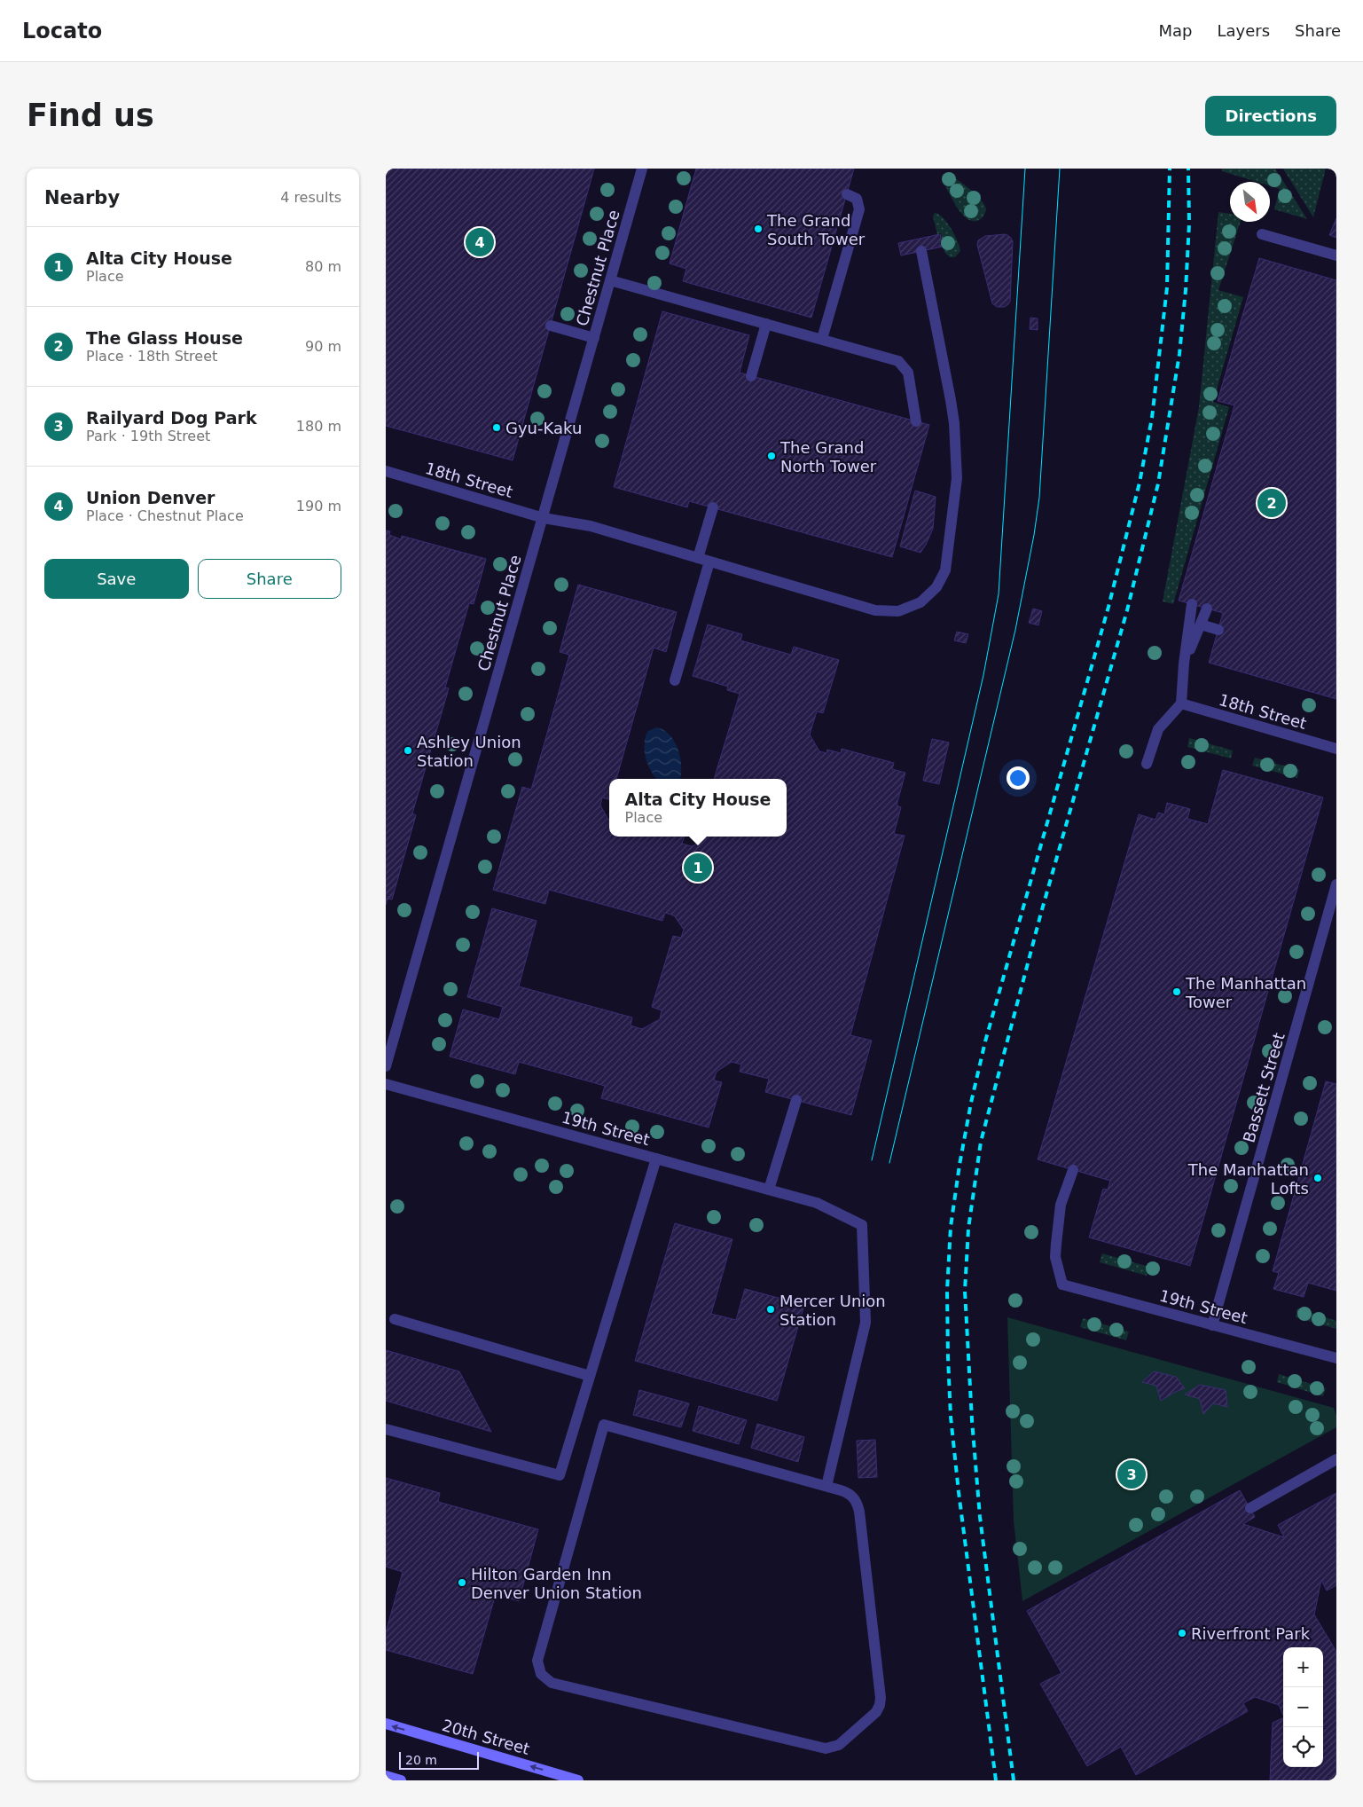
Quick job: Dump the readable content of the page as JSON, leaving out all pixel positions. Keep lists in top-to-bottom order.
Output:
{
  "streets": {
    "main road": ["20th Street"],
    "street": [
      "Chestnut Place",
      "18th Street",
      "Bassett Street",
      "19th Street"
    ]
  },
  "crossings": [
    ["Chestnut Place", "18th Street"],
    ["Bassett Street", "19th Street"]
  ],
  "one_way": ["20th Street"],
  "places": [
    "The Grand South Tower",
    "Gyu-Kaku",
    "The Grand North Tower",
    "Ashley Union Station",
    "The Manhattan Tower",
    "The Manhattan Lofts",
    "Mercer Union Station",
    "Hilton Garden Inn Denver Union Station",
    "Riverfront Park"
  ],
  "scale_bar": "20 m",
  "north": "bottom right",
  "page": {
    "header": "Locato",
    "nav": ["Map", "Layers", "Share"],
    "buttons": [
      "Directions",
      ["Save", "Share"]
    ],
    "title": "Find us",
    "heading": ["Nearby", "4 results"],
    "list": [
      {
        "mark": "1",
        "name": "Alta City House",
        "note": "Place",
        "value": "80 m"
      },
      {
        "mark": "2",
        "name": "The Glass House",
        "note": "Place · 18th Street",
        "value": "90 m"
      },
      {
        "mark": "3",
        "name": "Railyard Dog Park",
        "note": "Park · 19th Street",
        "value": "180 m"
      },
      {
        "mark": "4",
        "name": "Union Denver",
        "note": "Place · Chestnut Place",
        "value": "190 m"
      }
    ],
    "pins": [
      "4",
      "2",
      "1",
      "3"
    ],
    "popup": ["Alta City House", "Place"],
    "map_buttons": ["+", "−"],
    "scale": "20 m"
  }
}
